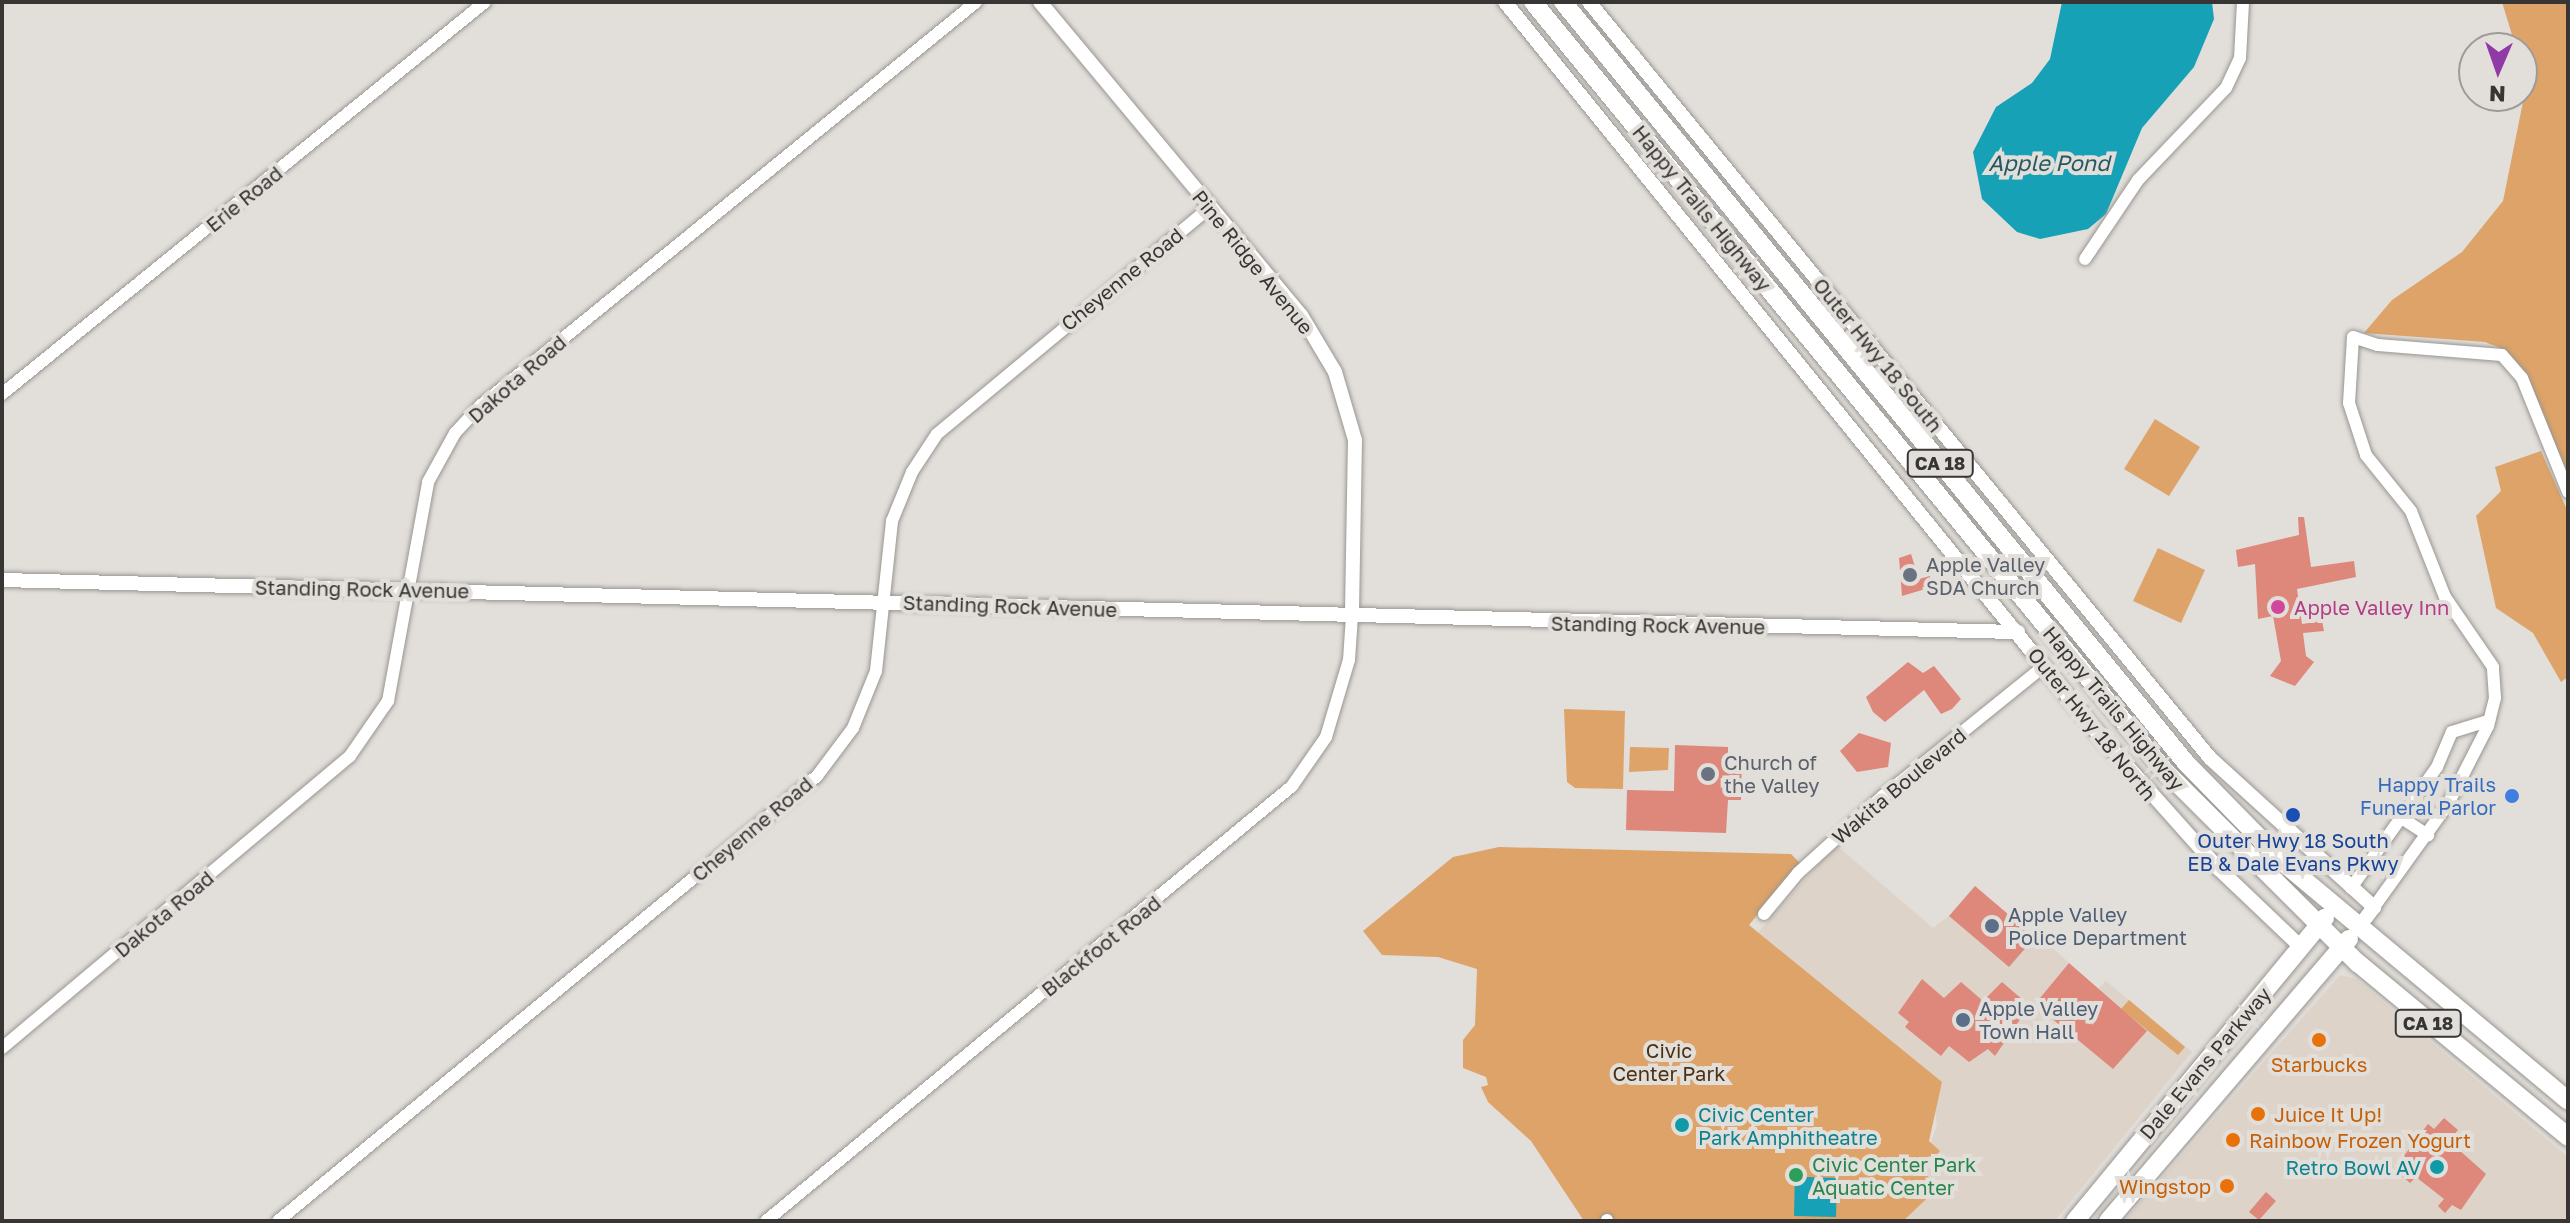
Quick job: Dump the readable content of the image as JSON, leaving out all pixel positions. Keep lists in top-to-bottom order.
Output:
{
  "streets": {
    "main road": ["Happy Trails Highway", "CA 18", "Dale Evans Parkway"],
    "street": [
      "Erie Road",
      "Pine Ridge Avenue",
      "Cheyenne Road",
      "Outer Hwy 18 South",
      "Dakota Road",
      "Standing Rock Avenue",
      "Outer Hwy 18 North",
      "Wakita Boulevard",
      "Blackfoot Road"
    ]
  },
  "crossings": [
    ["Happy Trails Highway", "Dale Evans Parkway"],
    ["Pine Ridge Avenue", "Cheyenne Road"],
    ["Pine Ridge Avenue", "Standing Rock Avenue"],
    ["Pine Ridge Avenue", "Blackfoot Road"],
    ["Cheyenne Road", "Standing Rock Avenue"],
    ["Dakota Road", "Standing Rock Avenue"],
    ["Standing Rock Avenue", "Outer Hwy 18 North"],
    ["Standing Rock Avenue", "Blackfoot Road"],
    ["Outer Hwy 18 North", "Wakita Boulevard"],
    ["Outer Hwy 18 North", "Dale Evans Parkway"]
  ],
  "water": ["Apple Pond"],
  "parks": ["Civic Center Park"],
  "places": [
    "Apple Valley SDA Church",
    "Apple Valley Inn",
    "Church of the Valley",
    "Happy Trails Funeral Parlor",
    "Outer Hwy 18 South EB & Dale Evans Pkwy",
    "Apple Valley Police Department",
    "Apple Valley Town Hall",
    "Starbucks",
    "Juice It Up!",
    "Civic Center Park Amphitheatre",
    "Rainbow Frozen Yogurt",
    "Retro Bowl AV",
    "Civic Center Park Aquatic Center",
    "Wingstop"
  ],
  "north": "bottom"
}
